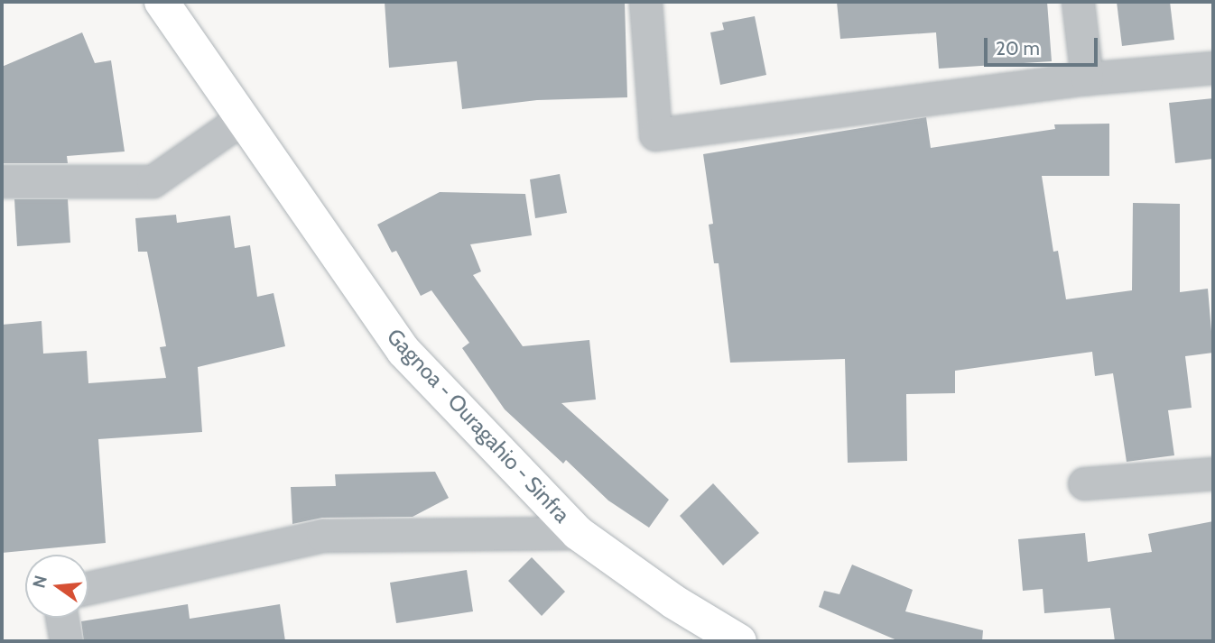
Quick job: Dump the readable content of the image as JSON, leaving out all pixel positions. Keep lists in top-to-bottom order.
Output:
{
  "streets": {
    "main road": ["Gagnoa - Ouragahio - Sinfra"]
  },
  "scale_bar": "20 m",
  "north": "left"
}
